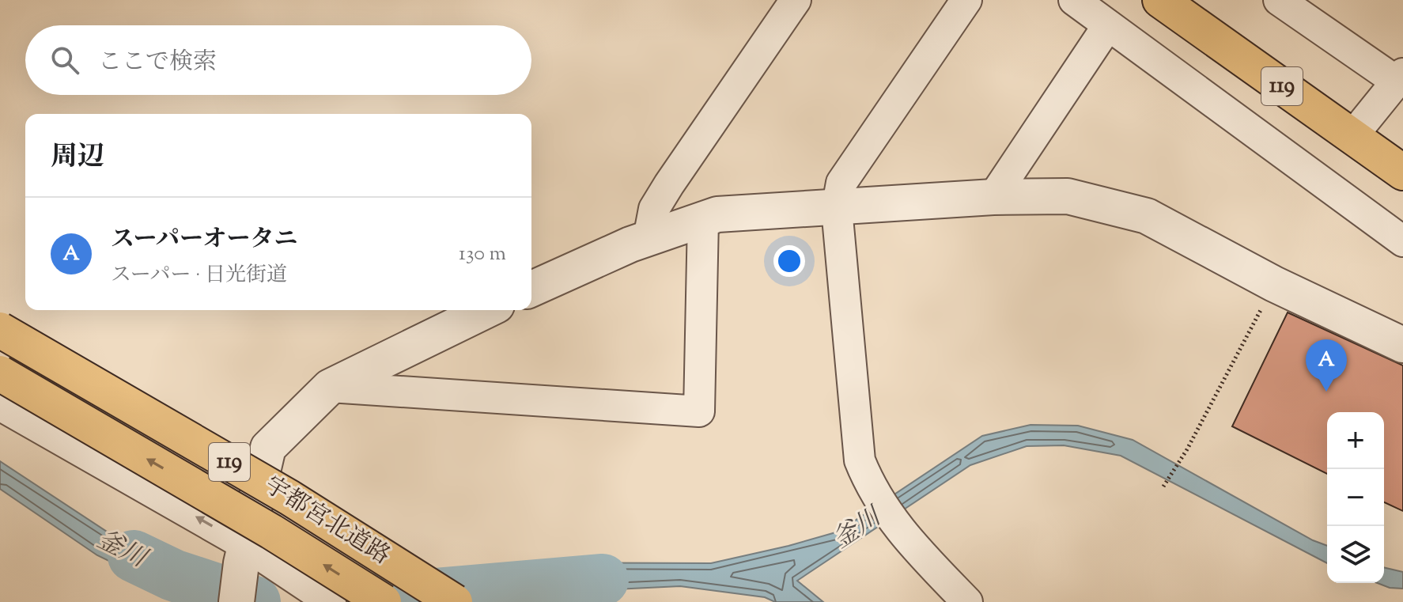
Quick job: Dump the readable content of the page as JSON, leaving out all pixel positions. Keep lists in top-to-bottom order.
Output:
{
  "streets": {
    "highway": ["119", "宇都宮北道路"]
  },
  "water": ["釜川"],
  "page": {
    "search": "ここで検索",
    "heading": "周辺",
    "list": [
      {
        "mark": "A",
        "name": "スーパーオータニ",
        "note": "スーパー · 日光街道",
        "value": "130 m"
      }
    ],
    "pins": "A",
    "map_buttons": ["+", "−"]
  }
}
